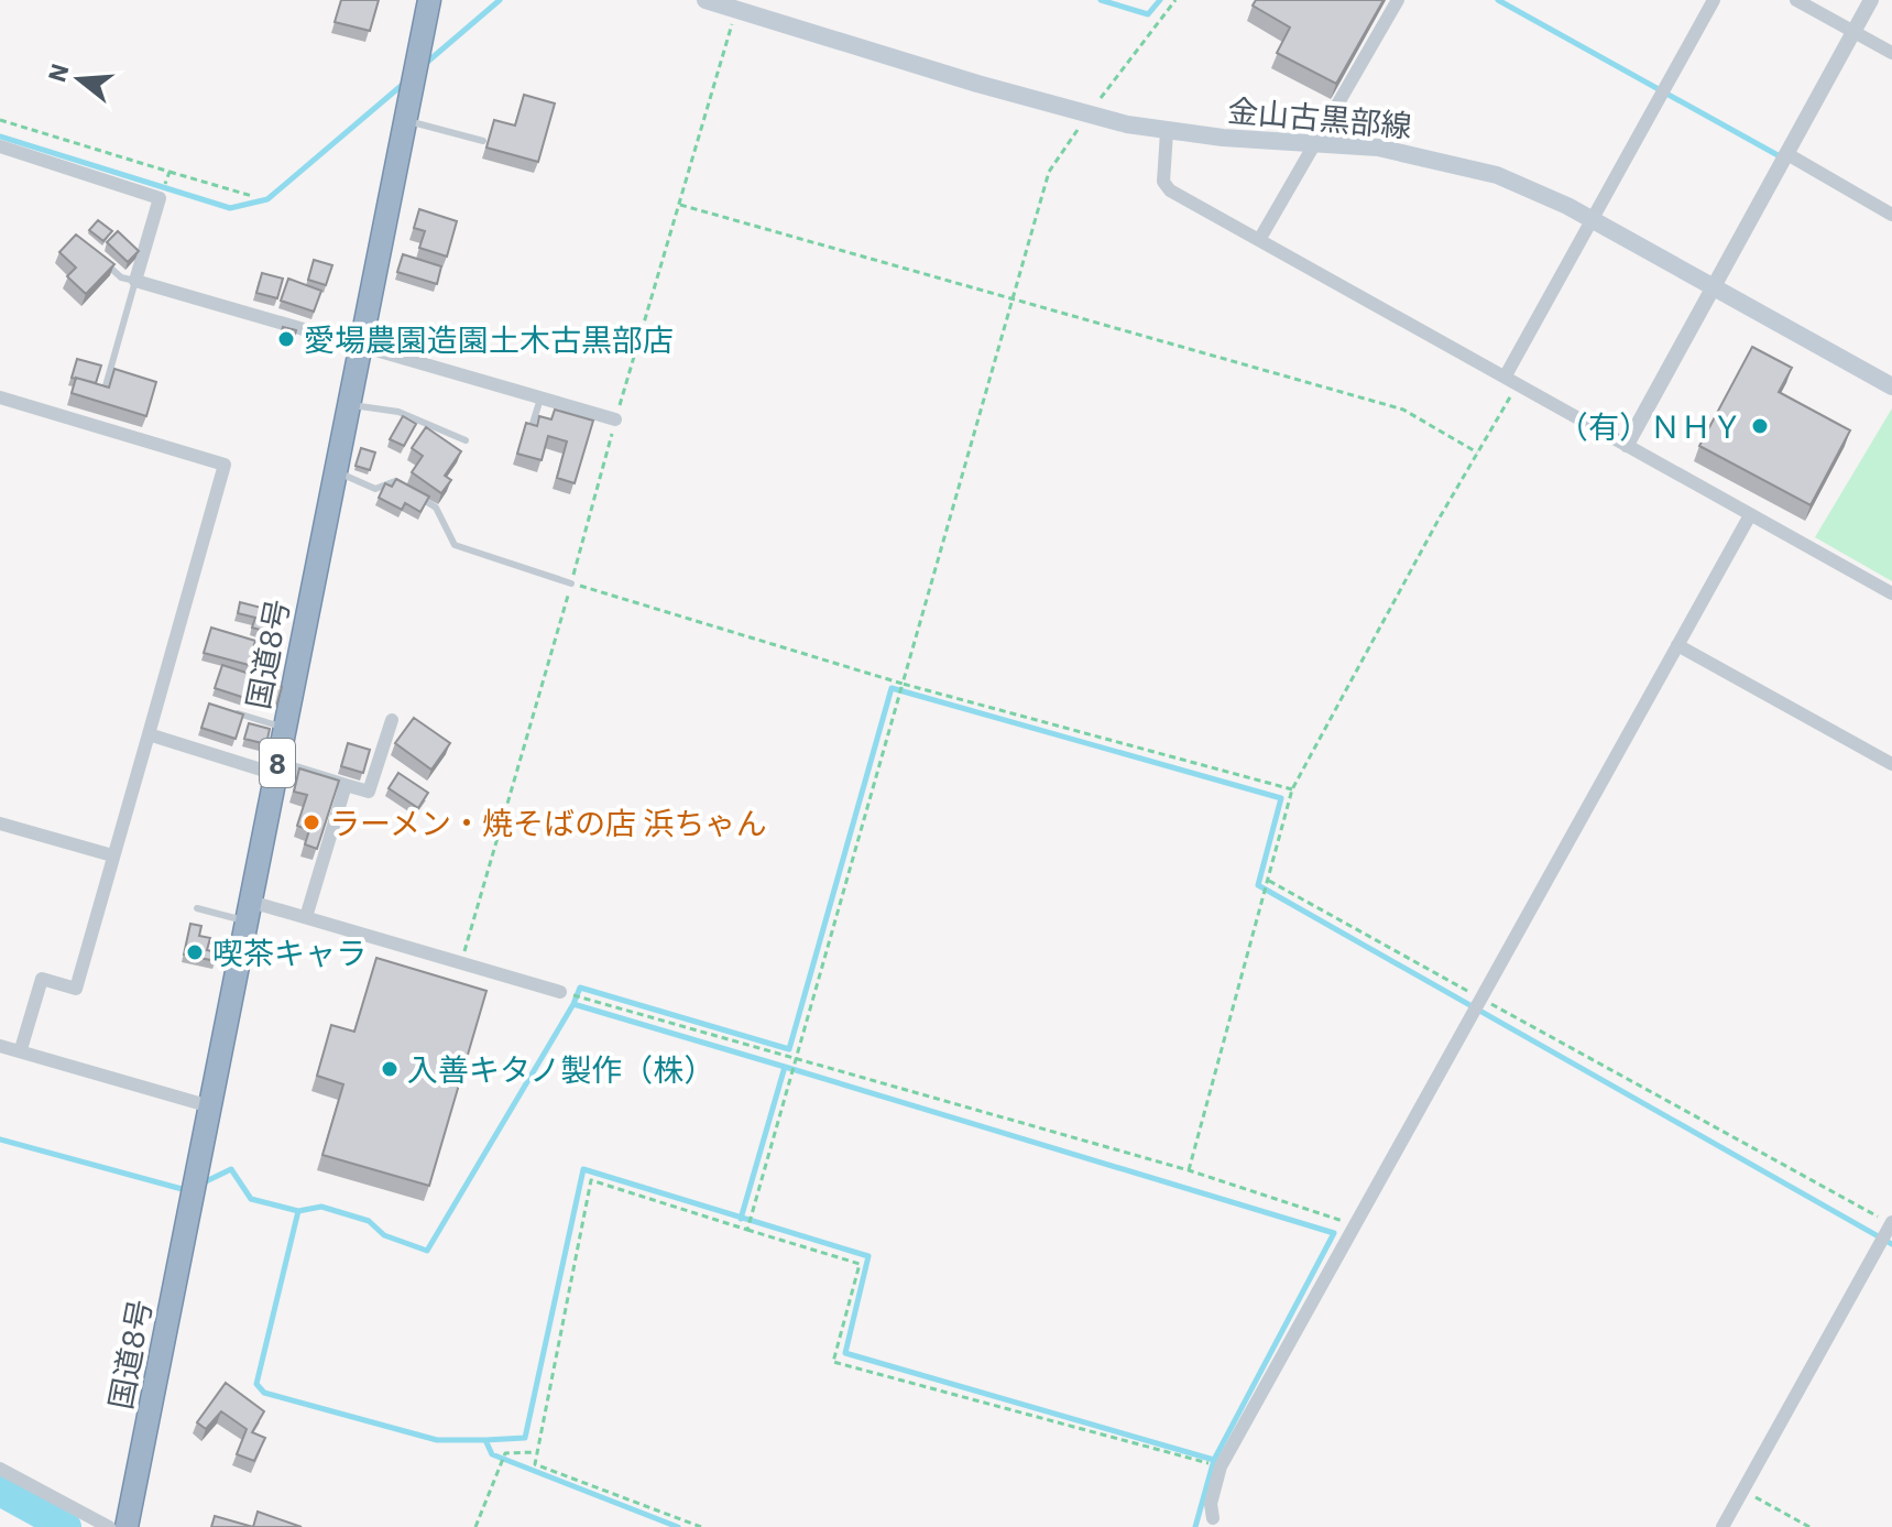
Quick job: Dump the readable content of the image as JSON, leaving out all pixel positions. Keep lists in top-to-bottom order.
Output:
{
  "streets": {
    "highway": ["国道8号", "8"],
    "main road": ["金山古黒部線"]
  },
  "places": [
    "愛場農園造園土木古黒部店",
    "（有）ＮＨＹ",
    "ラーメン・焼そばの店 浜ちゃん",
    "喫茶キャラ",
    "入善キタノ製作（株）"
  ],
  "north": "left"
}
